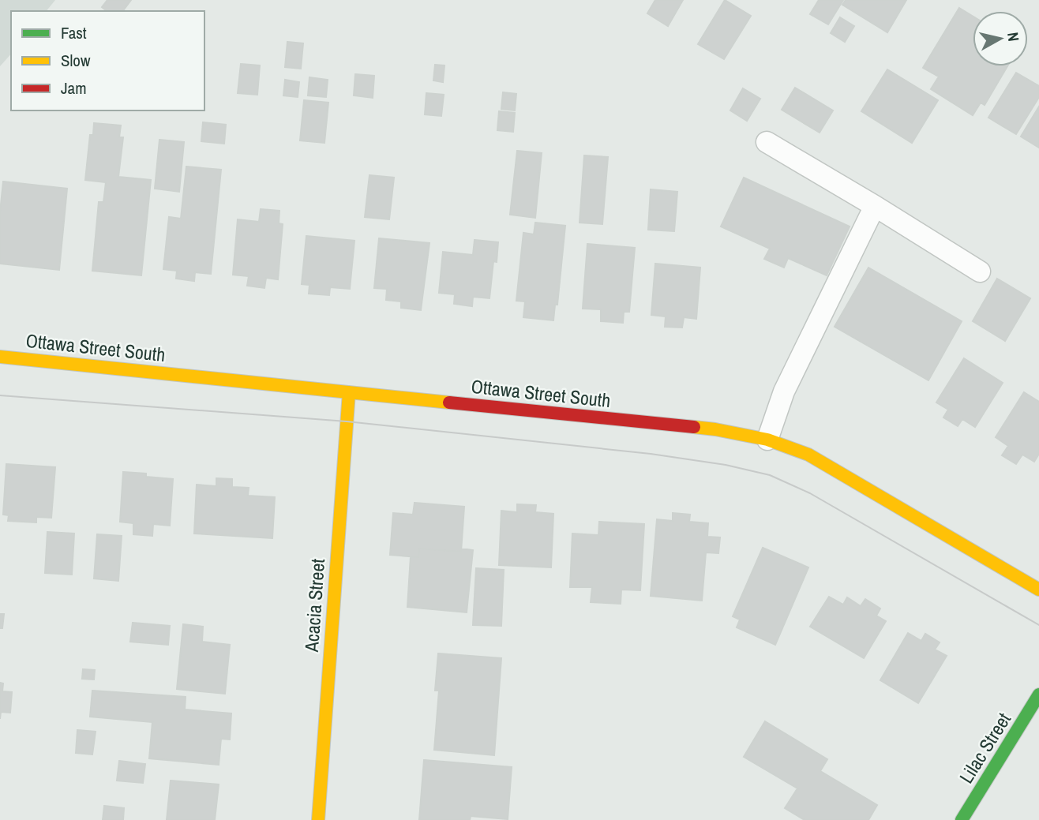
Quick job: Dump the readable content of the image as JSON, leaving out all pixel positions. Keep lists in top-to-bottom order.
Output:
{
  "streets": {
    "main road": ["Ottawa Street South", "Acacia Street", "Lilac Street"]
  },
  "crossings": [
    ["Ottawa Street South", "Acacia Street"]
  ],
  "legend": ["Fast", "Slow", "Jam"],
  "north": "right"
}
